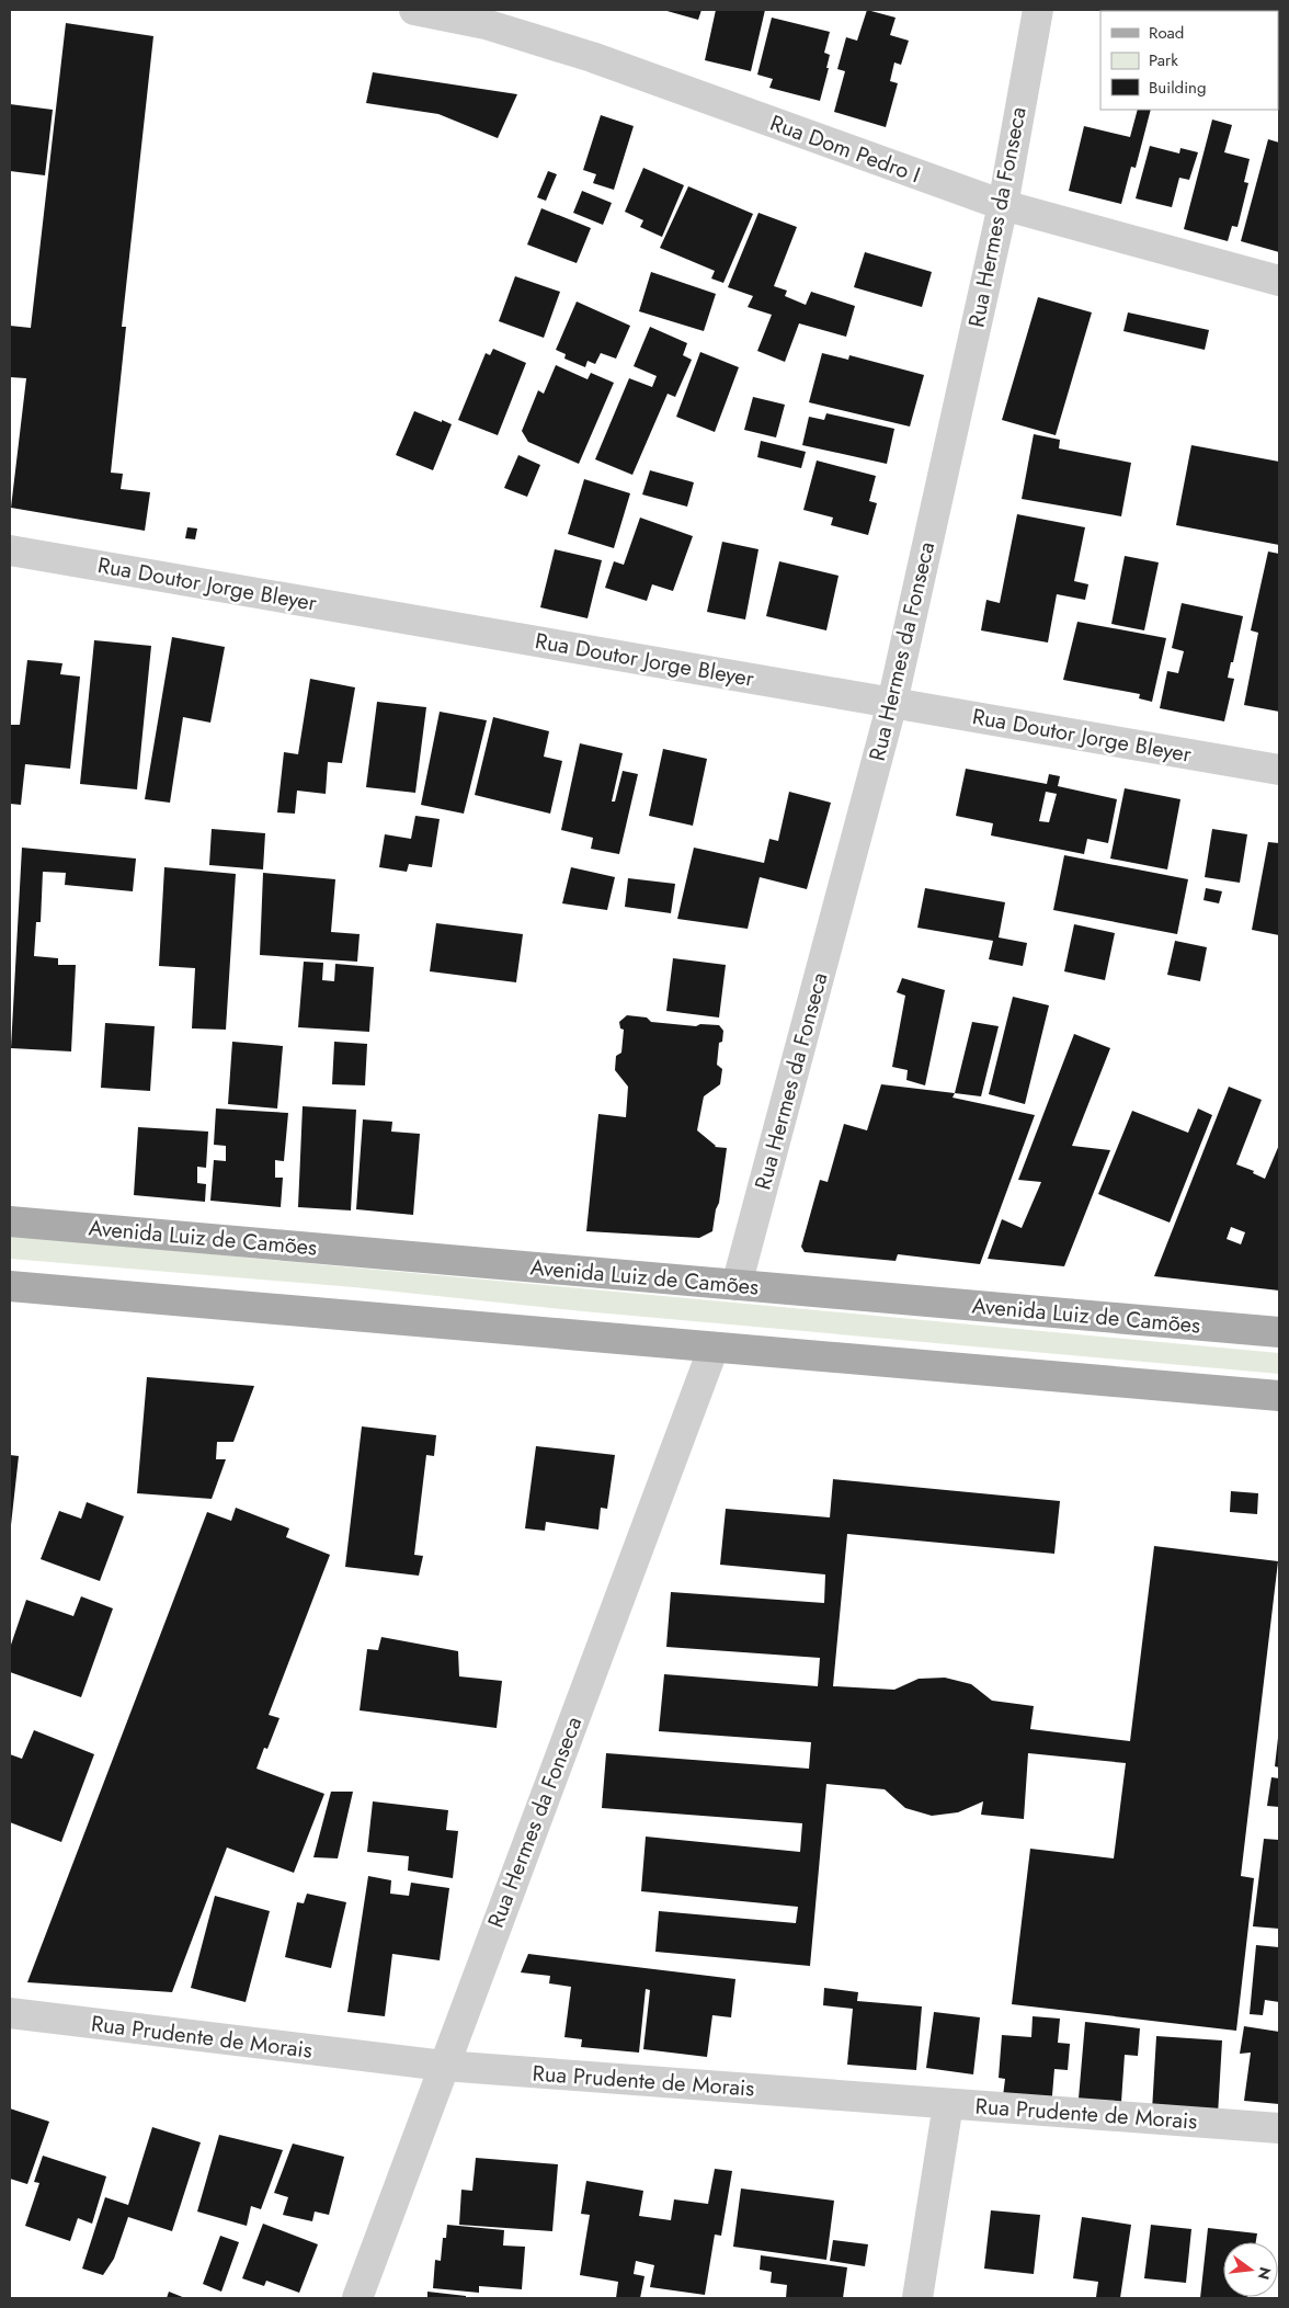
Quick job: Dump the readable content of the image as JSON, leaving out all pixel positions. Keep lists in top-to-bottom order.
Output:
{
  "streets": {
    "main road": ["Avenida Luiz de Camões"],
    "street": [
      "Rua Dom Pedro I",
      "Rua Hermes da Fonseca",
      "Rua Doutor Jorge Bleyer",
      "Rua Prudente de Morais"
    ]
  },
  "crossings": [
    ["Rua Dom Pedro I", "Rua Hermes da Fonseca"],
    ["Rua Hermes da Fonseca", "Rua Doutor Jorge Bleyer"],
    ["Rua Hermes da Fonseca", "Avenida Luiz de Camões"],
    ["Rua Hermes da Fonseca", "Rua Prudente de Morais"]
  ],
  "legend": ["Road", "Park", "Building"],
  "north": "right"
}
